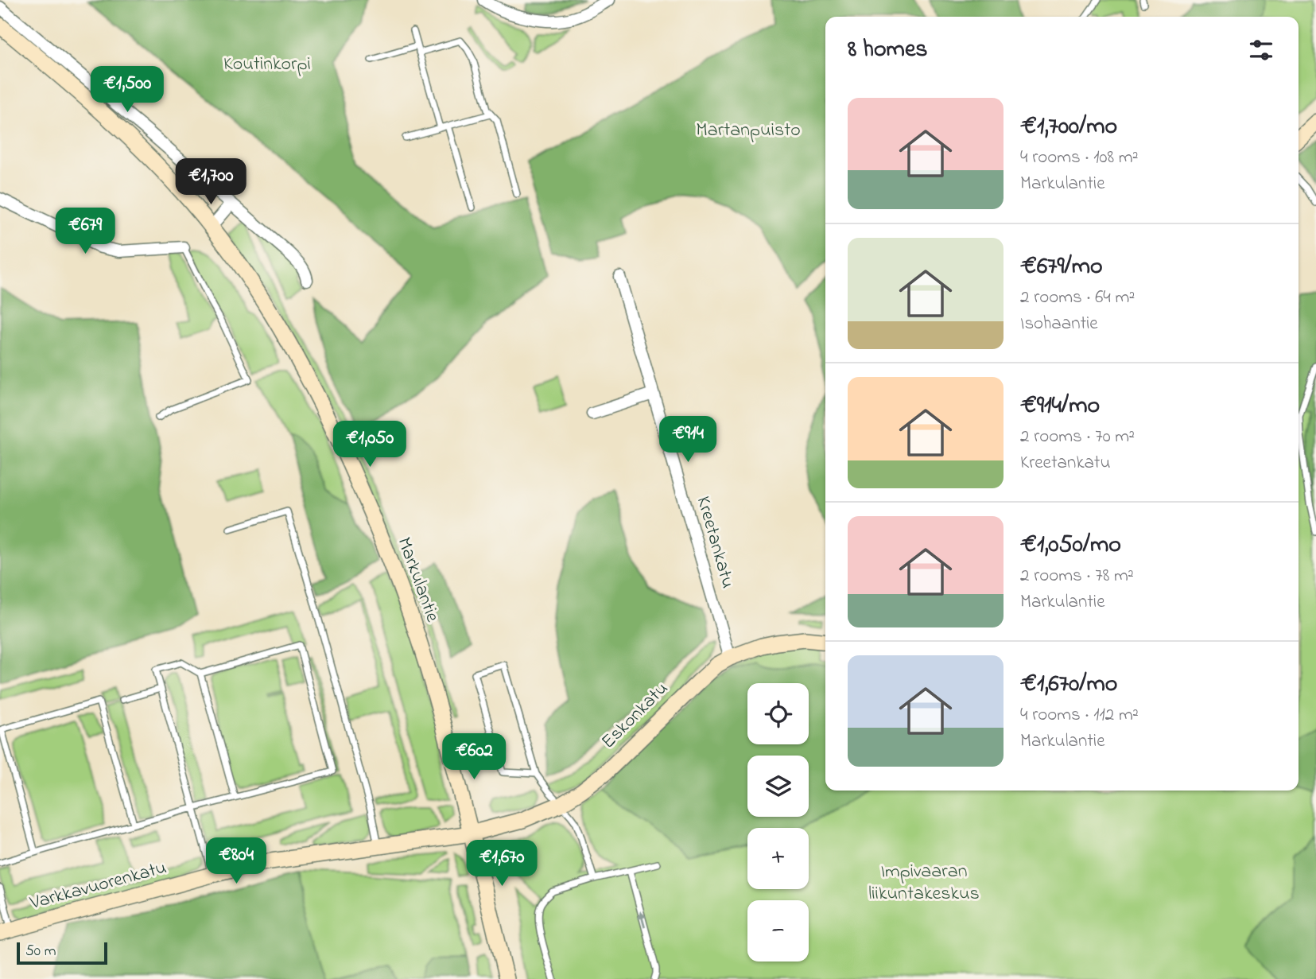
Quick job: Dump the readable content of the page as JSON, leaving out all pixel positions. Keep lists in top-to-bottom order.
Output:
{
  "streets": {
    "main road": ["Markulantie", "Eskonkatu", "Varkkavuorenkatu"],
    "street": ["Kreetankatu"]
  },
  "crossings": [
    ["Kreetankatu", "Eskonkatu"],
    ["Markulantie", "Eskonkatu"],
    ["Markulantie", "Varkkavuorenkatu"],
    ["Eskonkatu", "Varkkavuorenkatu"]
  ],
  "parks": ["Koutinkorpi", "Martanpuisto", "Impivaaran liikuntakeskus"],
  "scale_bar": "50 m",
  "page": {
    "heading": "8 homes",
    "price": [
      "€1,500",
      "€1,700",
      "€679",
      "€914",
      "€1,050",
      "€602",
      "€804",
      "€1,670"
    ],
    "list": [
      {
        "name": "€1,700/mo",
        "note": "4 rooms · 108 m² · Markulantie"
      },
      {
        "name": "€679/mo",
        "note": "2 rooms · 64 m² · Isohaantie"
      },
      {
        "name": "€914/mo",
        "note": "2 rooms · 70 m² · Kreetankatu"
      },
      {
        "name": "€1,050/mo",
        "note": "2 rooms · 78 m² · Markulantie"
      },
      {
        "name": "€1,670/mo",
        "note": "4 rooms · 112 m² · Markulantie"
      }
    ],
    "map_buttons": ["+", "−"],
    "scale": "50 m"
  }
}
